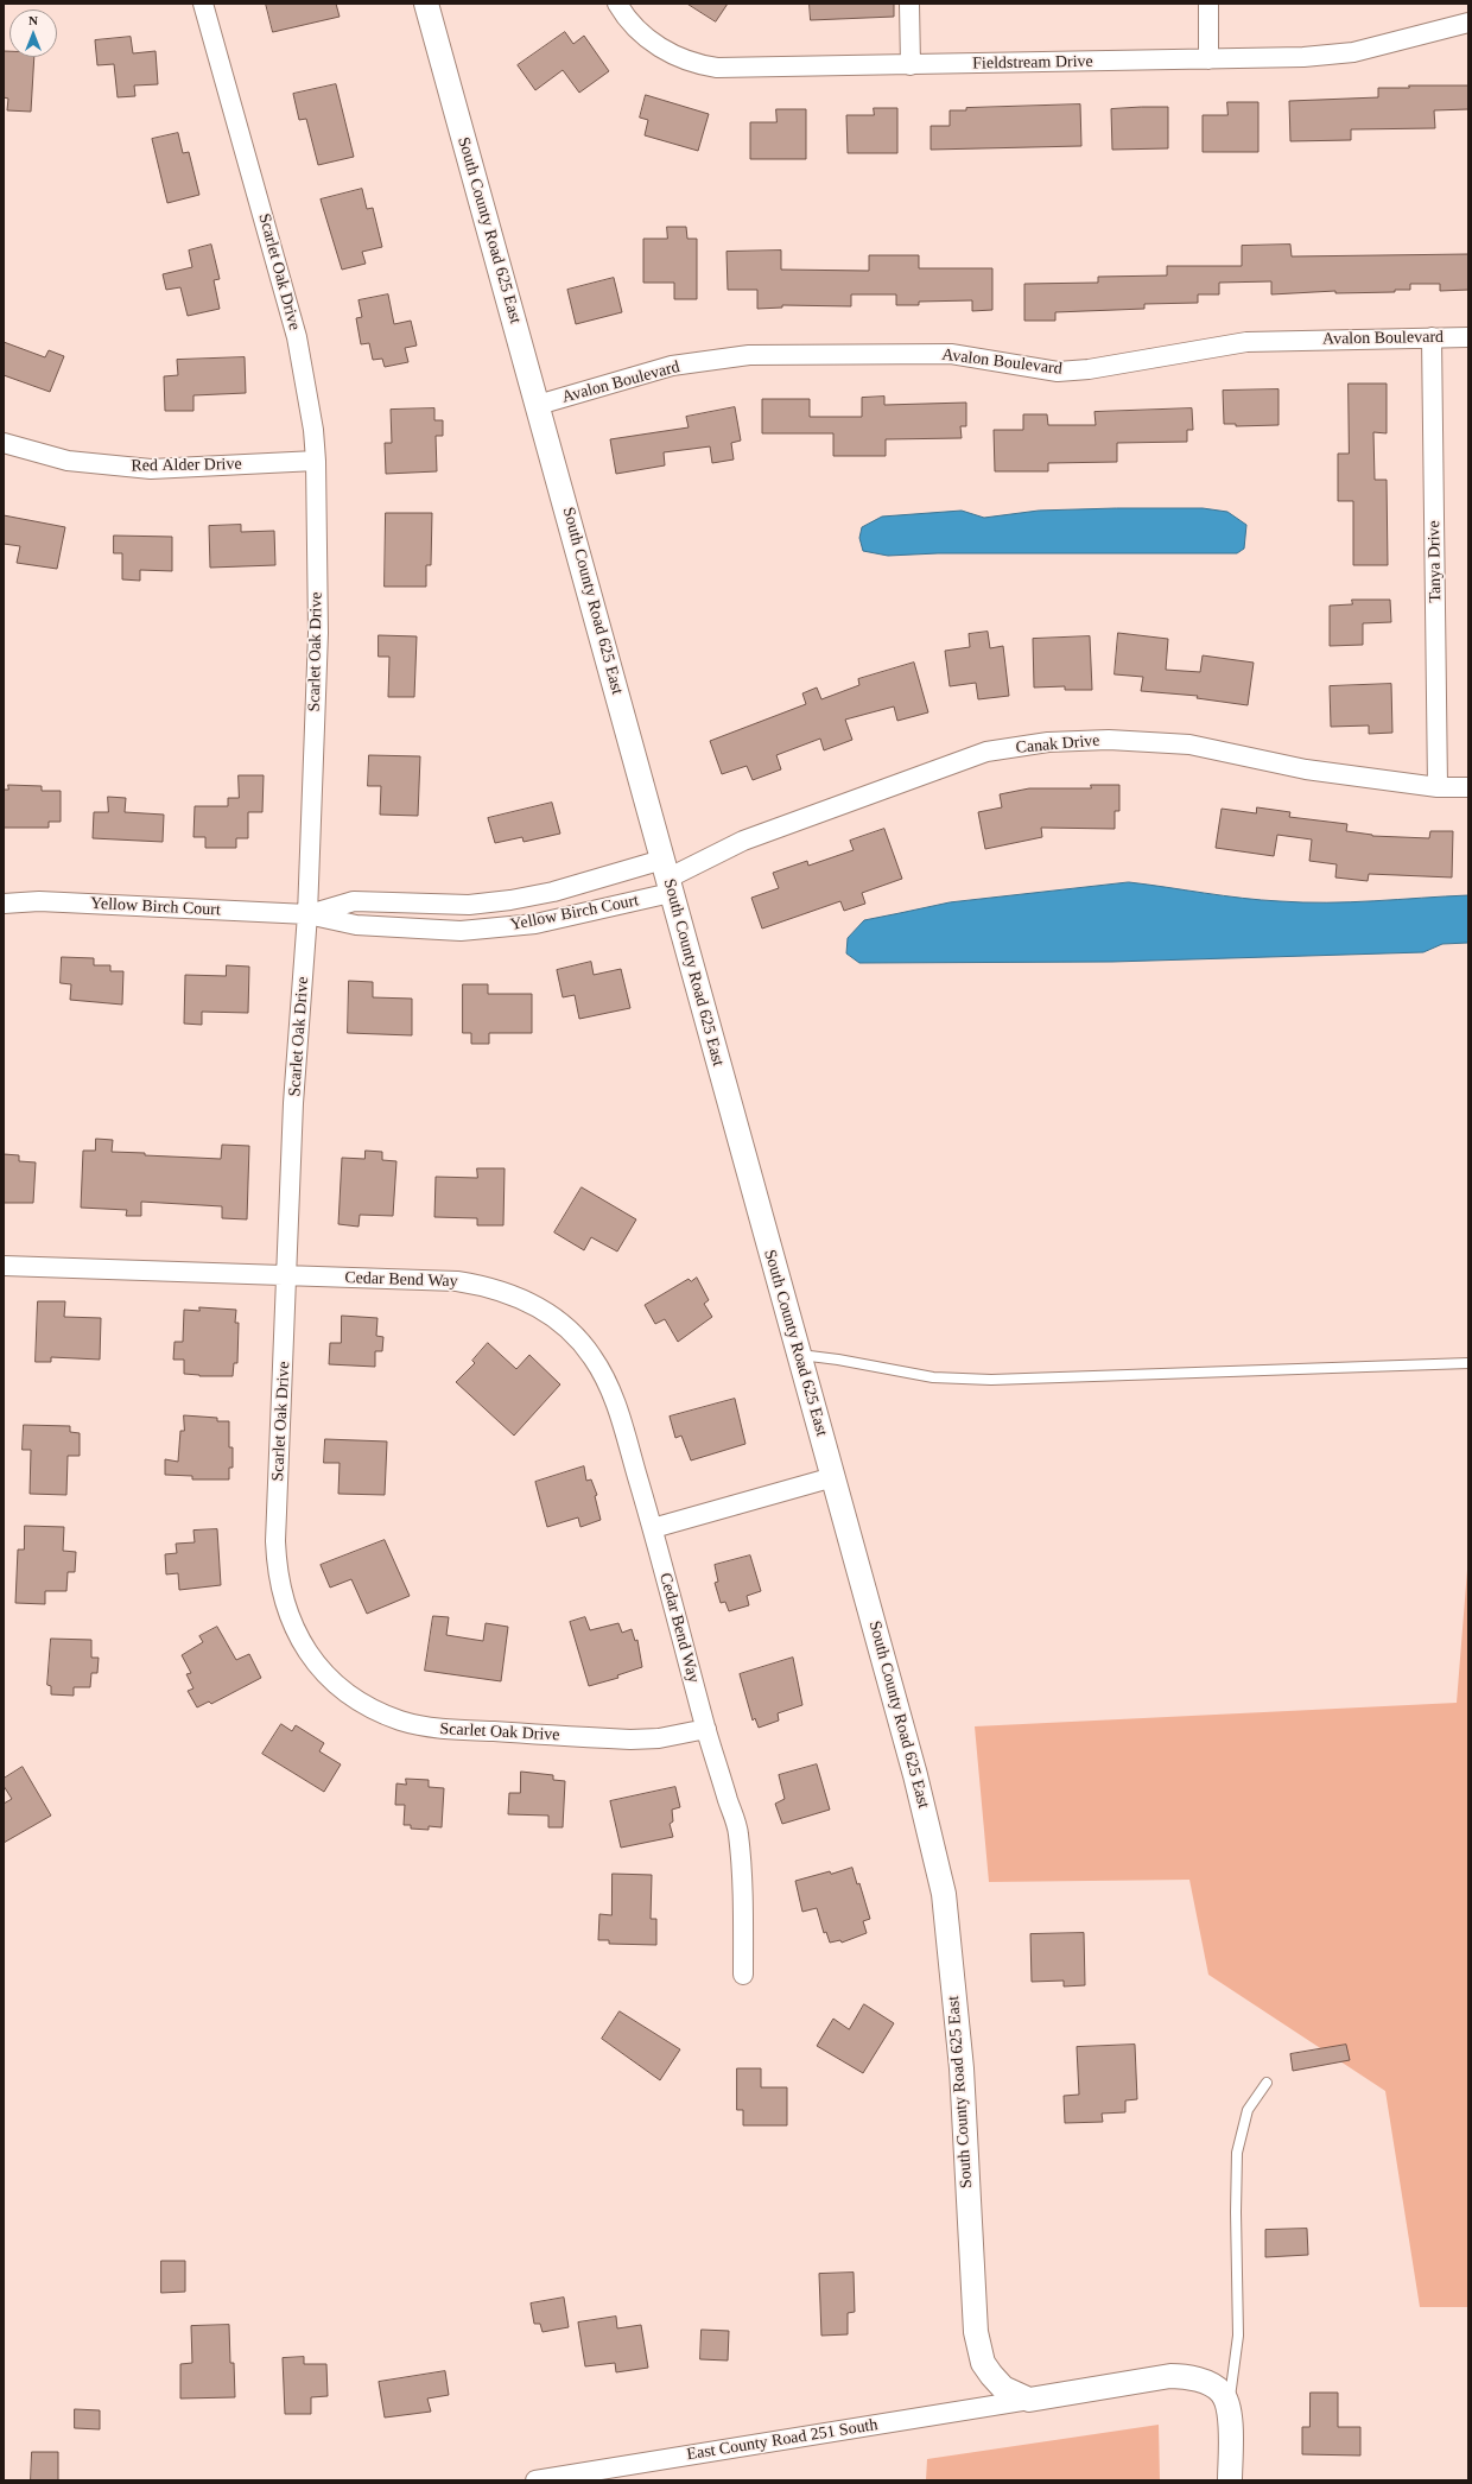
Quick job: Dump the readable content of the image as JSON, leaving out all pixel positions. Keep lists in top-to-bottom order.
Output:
{
  "streets": {
    "street": [
      "Fieldstream Drive",
      "South County Road 625 East",
      "Scarlet Oak Drive",
      "Avalon Boulevard",
      "Red Alder Drive",
      "Tanya Drive",
      "Canak Drive",
      "Yellow Birch Court",
      "Cedar Bend Way",
      "East County Road 251 South"
    ]
  },
  "crossings": [
    ["South County Road 625 East", "Avalon Boulevard"],
    ["South County Road 625 East", "Canak Drive"],
    ["South County Road 625 East", "Yellow Birch Court"],
    ["South County Road 625 East", "East County Road 251 South"],
    ["Scarlet Oak Drive", "Red Alder Drive"],
    ["Scarlet Oak Drive", "Yellow Birch Court"],
    ["Scarlet Oak Drive", "Cedar Bend Way"],
    ["Avalon Boulevard", "Tanya Drive"],
    ["Tanya Drive", "Canak Drive"],
    ["Canak Drive", "Yellow Birch Court"]
  ],
  "north": "top"
}
